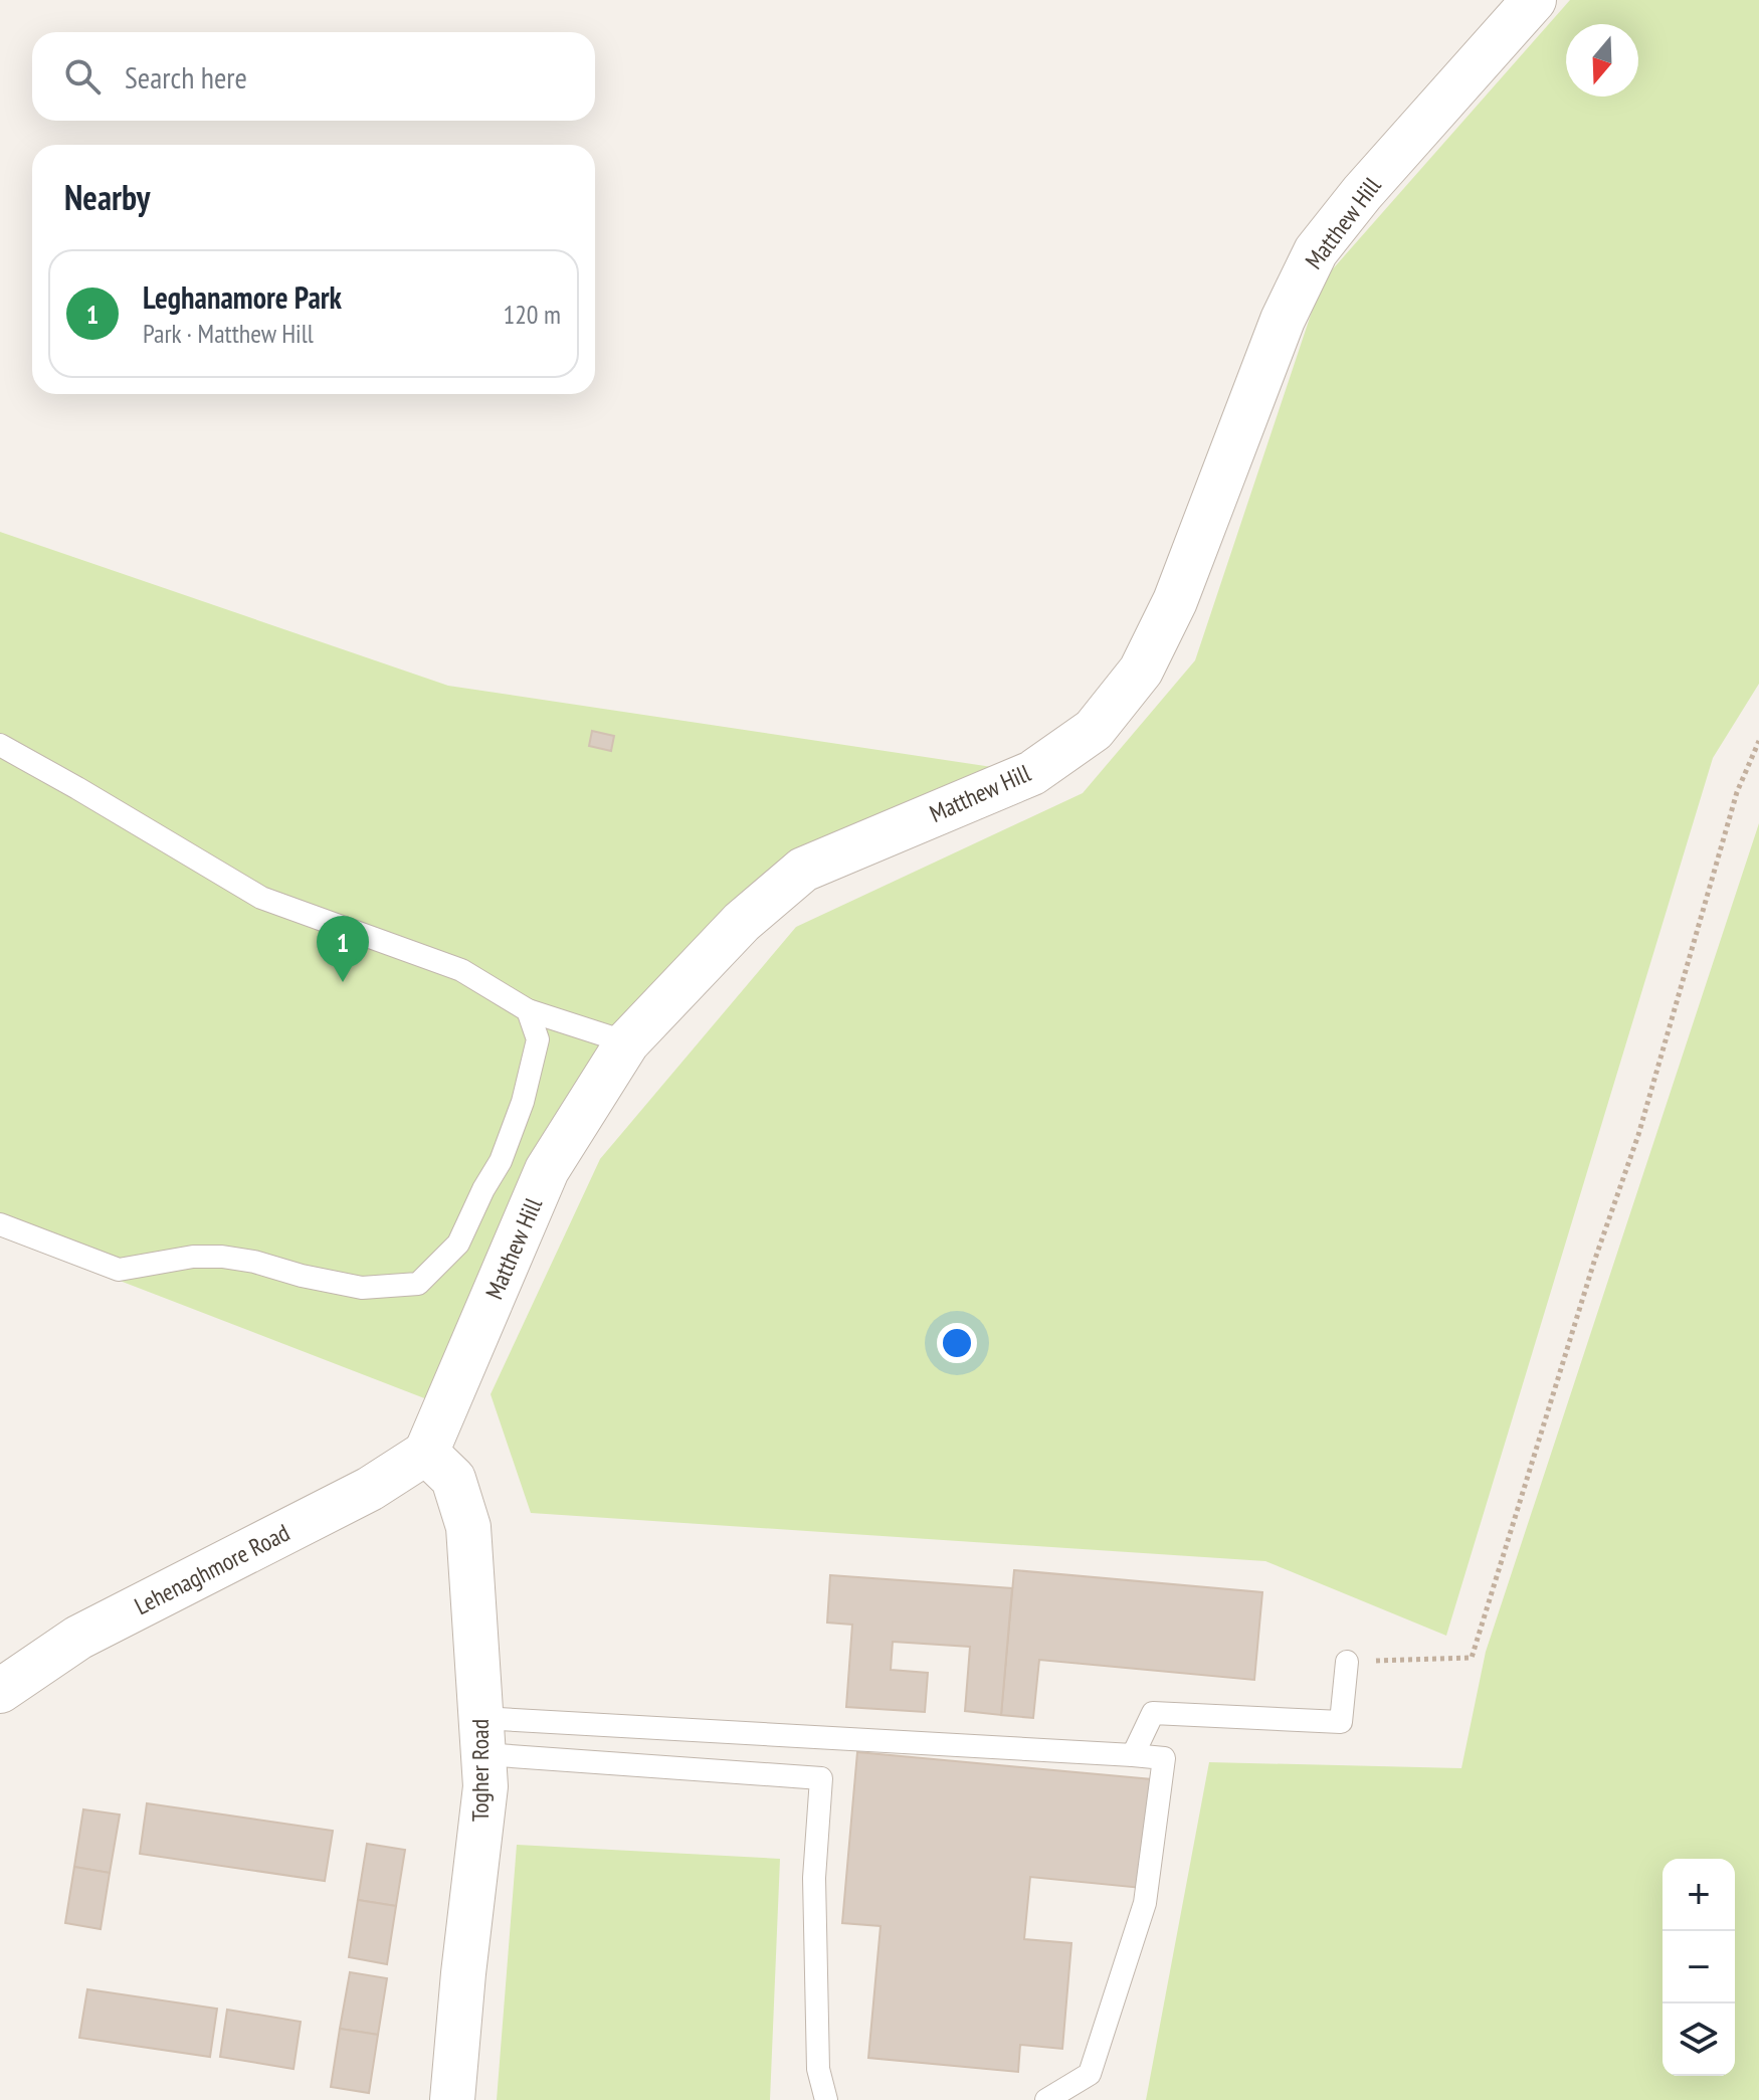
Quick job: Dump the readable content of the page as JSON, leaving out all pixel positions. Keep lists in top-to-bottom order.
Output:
{
  "streets": {
    "street": ["Matthew Hill", "Lehenaghmore Road", "Togher Road"]
  },
  "crossings": [
    ["Matthew Hill", "Lehenaghmore Road"],
    ["Matthew Hill", "Togher Road"],
    ["Lehenaghmore Road", "Togher Road"]
  ],
  "north": "bottom",
  "page": {
    "search": "Search here",
    "heading": "Nearby",
    "list": [
      {
        "mark": "1",
        "name": "Leghanamore Park",
        "note": "Park · Matthew Hill",
        "value": "120 m"
      }
    ],
    "pins": "1",
    "map_buttons": ["+", "−"]
  }
}
